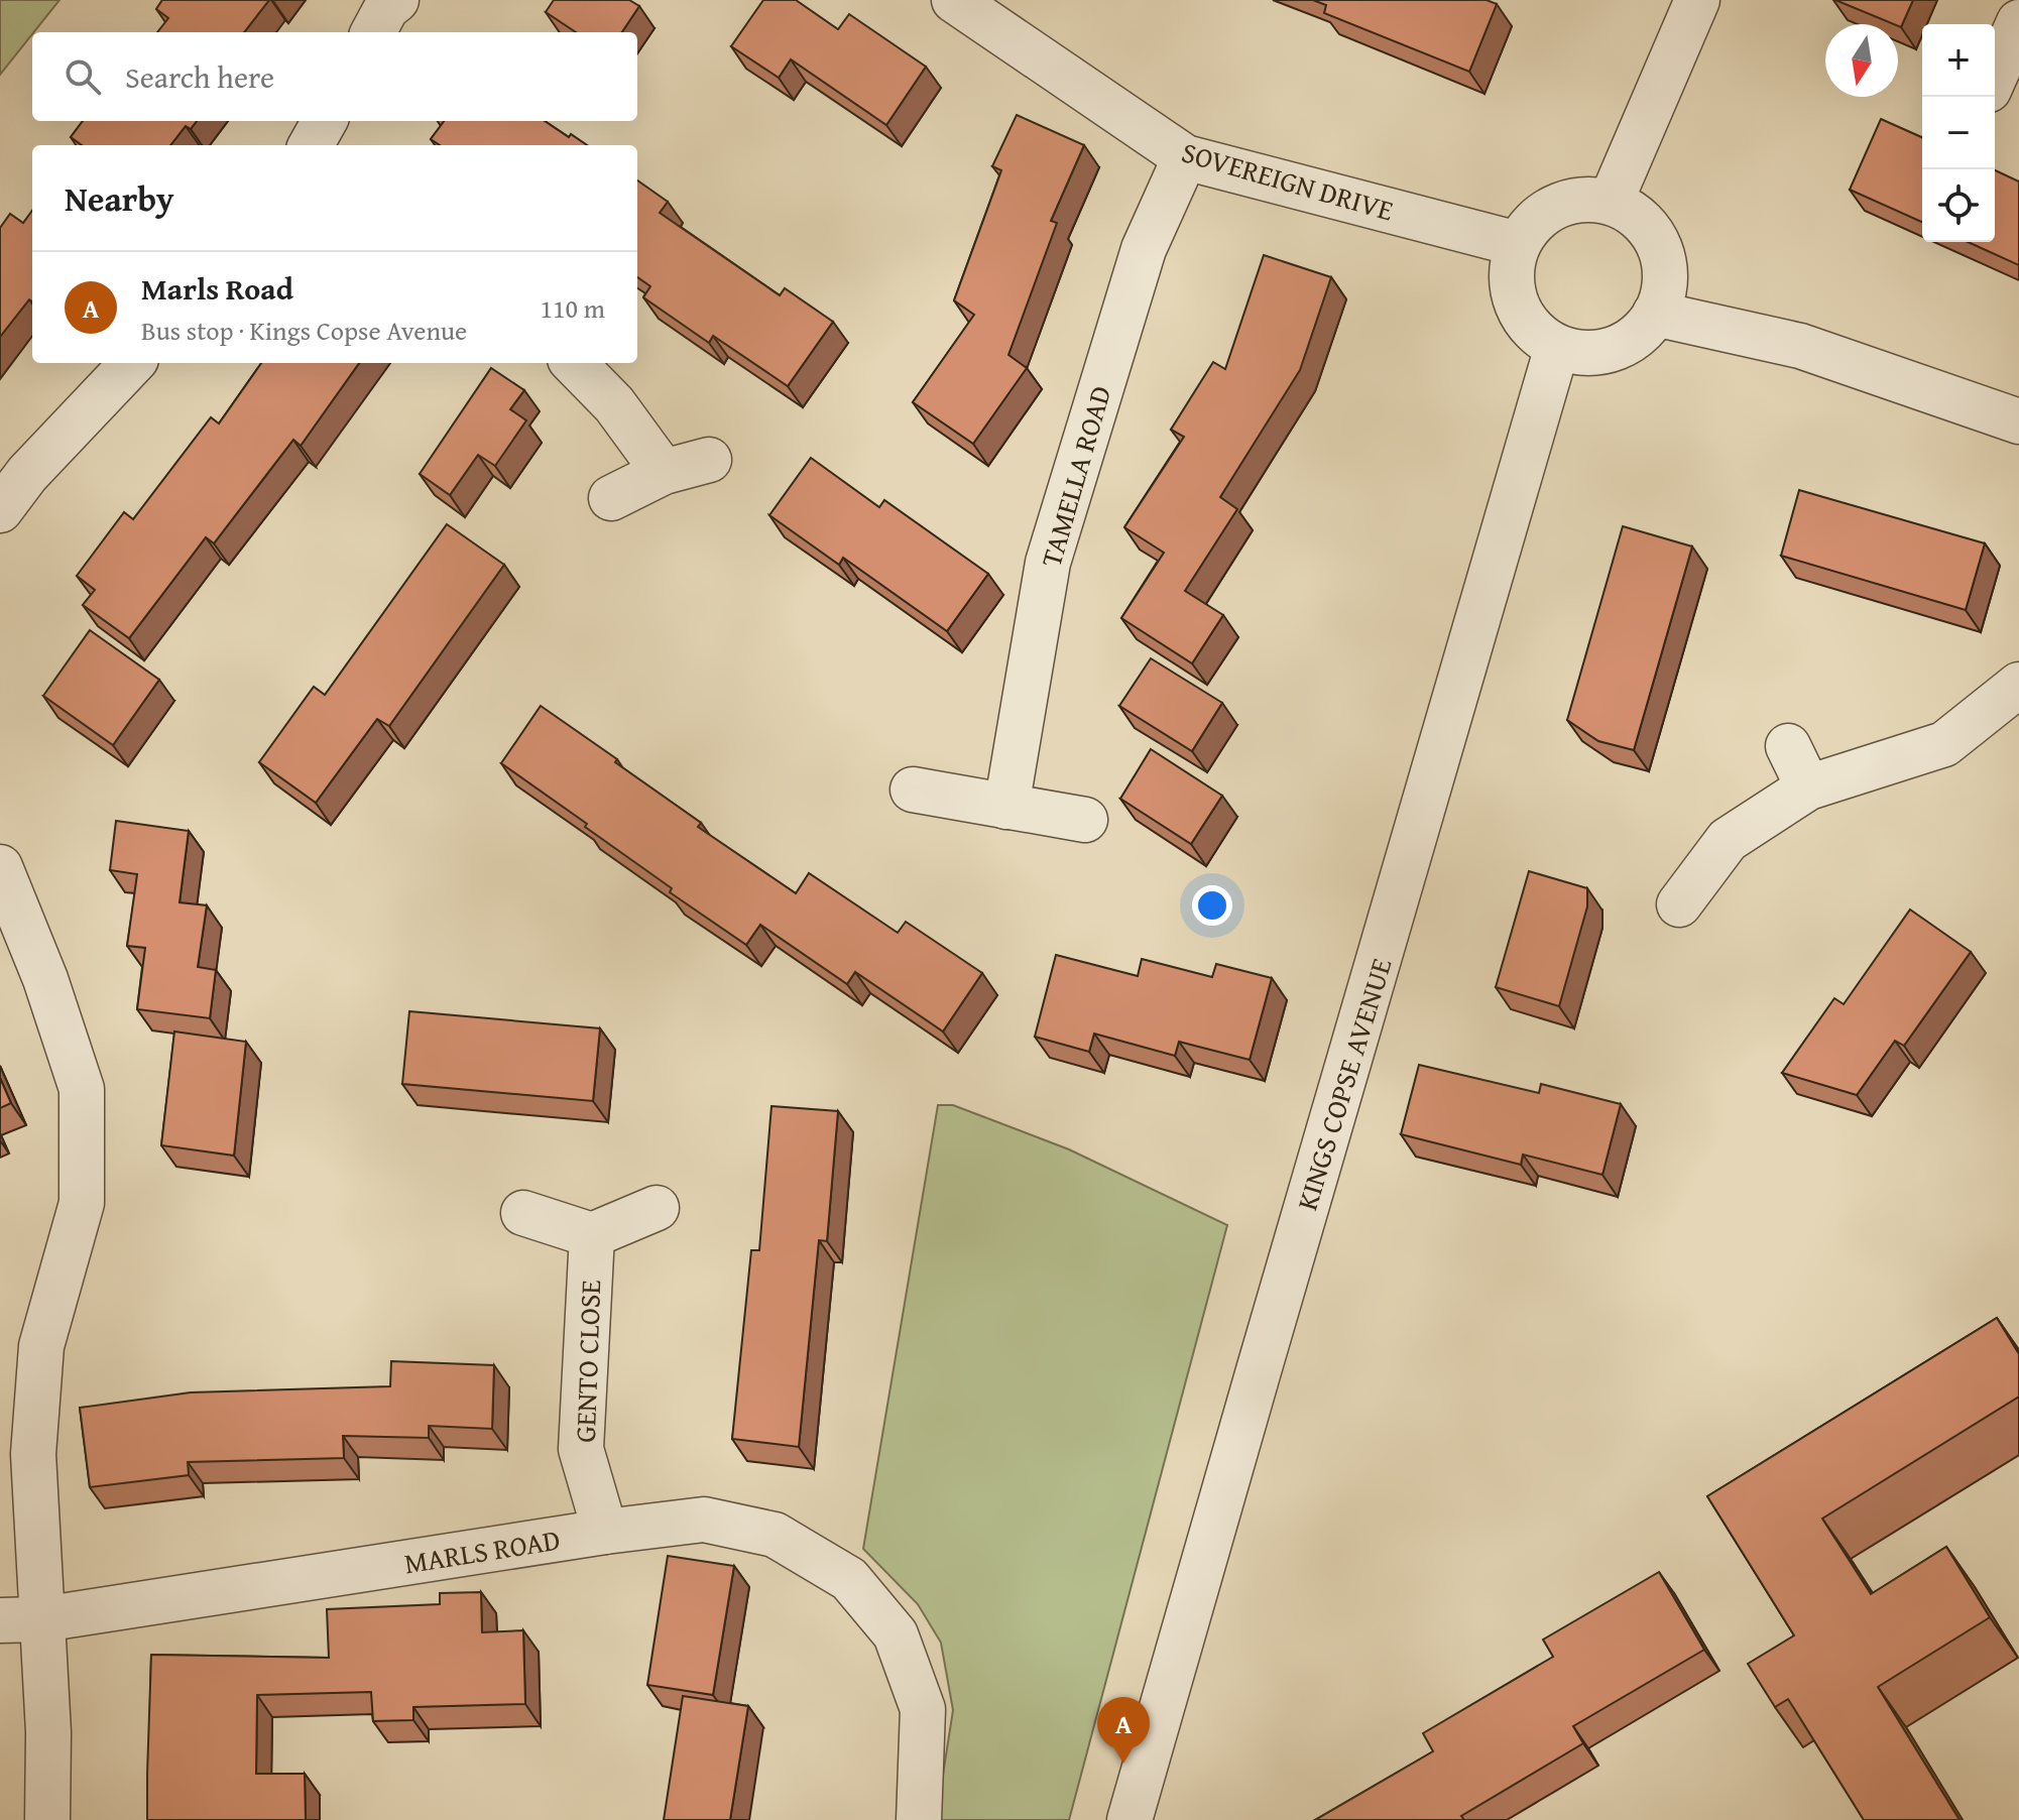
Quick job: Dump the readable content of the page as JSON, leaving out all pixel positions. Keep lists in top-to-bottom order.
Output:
{
  "streets": {
    "street": [
      "SOVEREIGN DRIVE",
      "TAMELLA ROAD",
      "KINGS COPSE AVENUE",
      "GENTO CLOSE",
      "MARLS ROAD"
    ]
  },
  "crossings": [
    ["SOVEREIGN DRIVE", "TAMELLA ROAD"],
    ["SOVEREIGN DRIVE", "KINGS COPSE AVENUE"],
    ["GENTO CLOSE", "MARLS ROAD"]
  ],
  "north": "bottom",
  "page": {
    "map_buttons": ["+", "−"],
    "search": "Search here",
    "heading": "Nearby",
    "list": [
      {
        "mark": "A",
        "name": "Marls Road",
        "note": "Bus stop · Kings Copse Avenue",
        "value": "110 m"
      }
    ],
    "pins": "A"
  }
}
